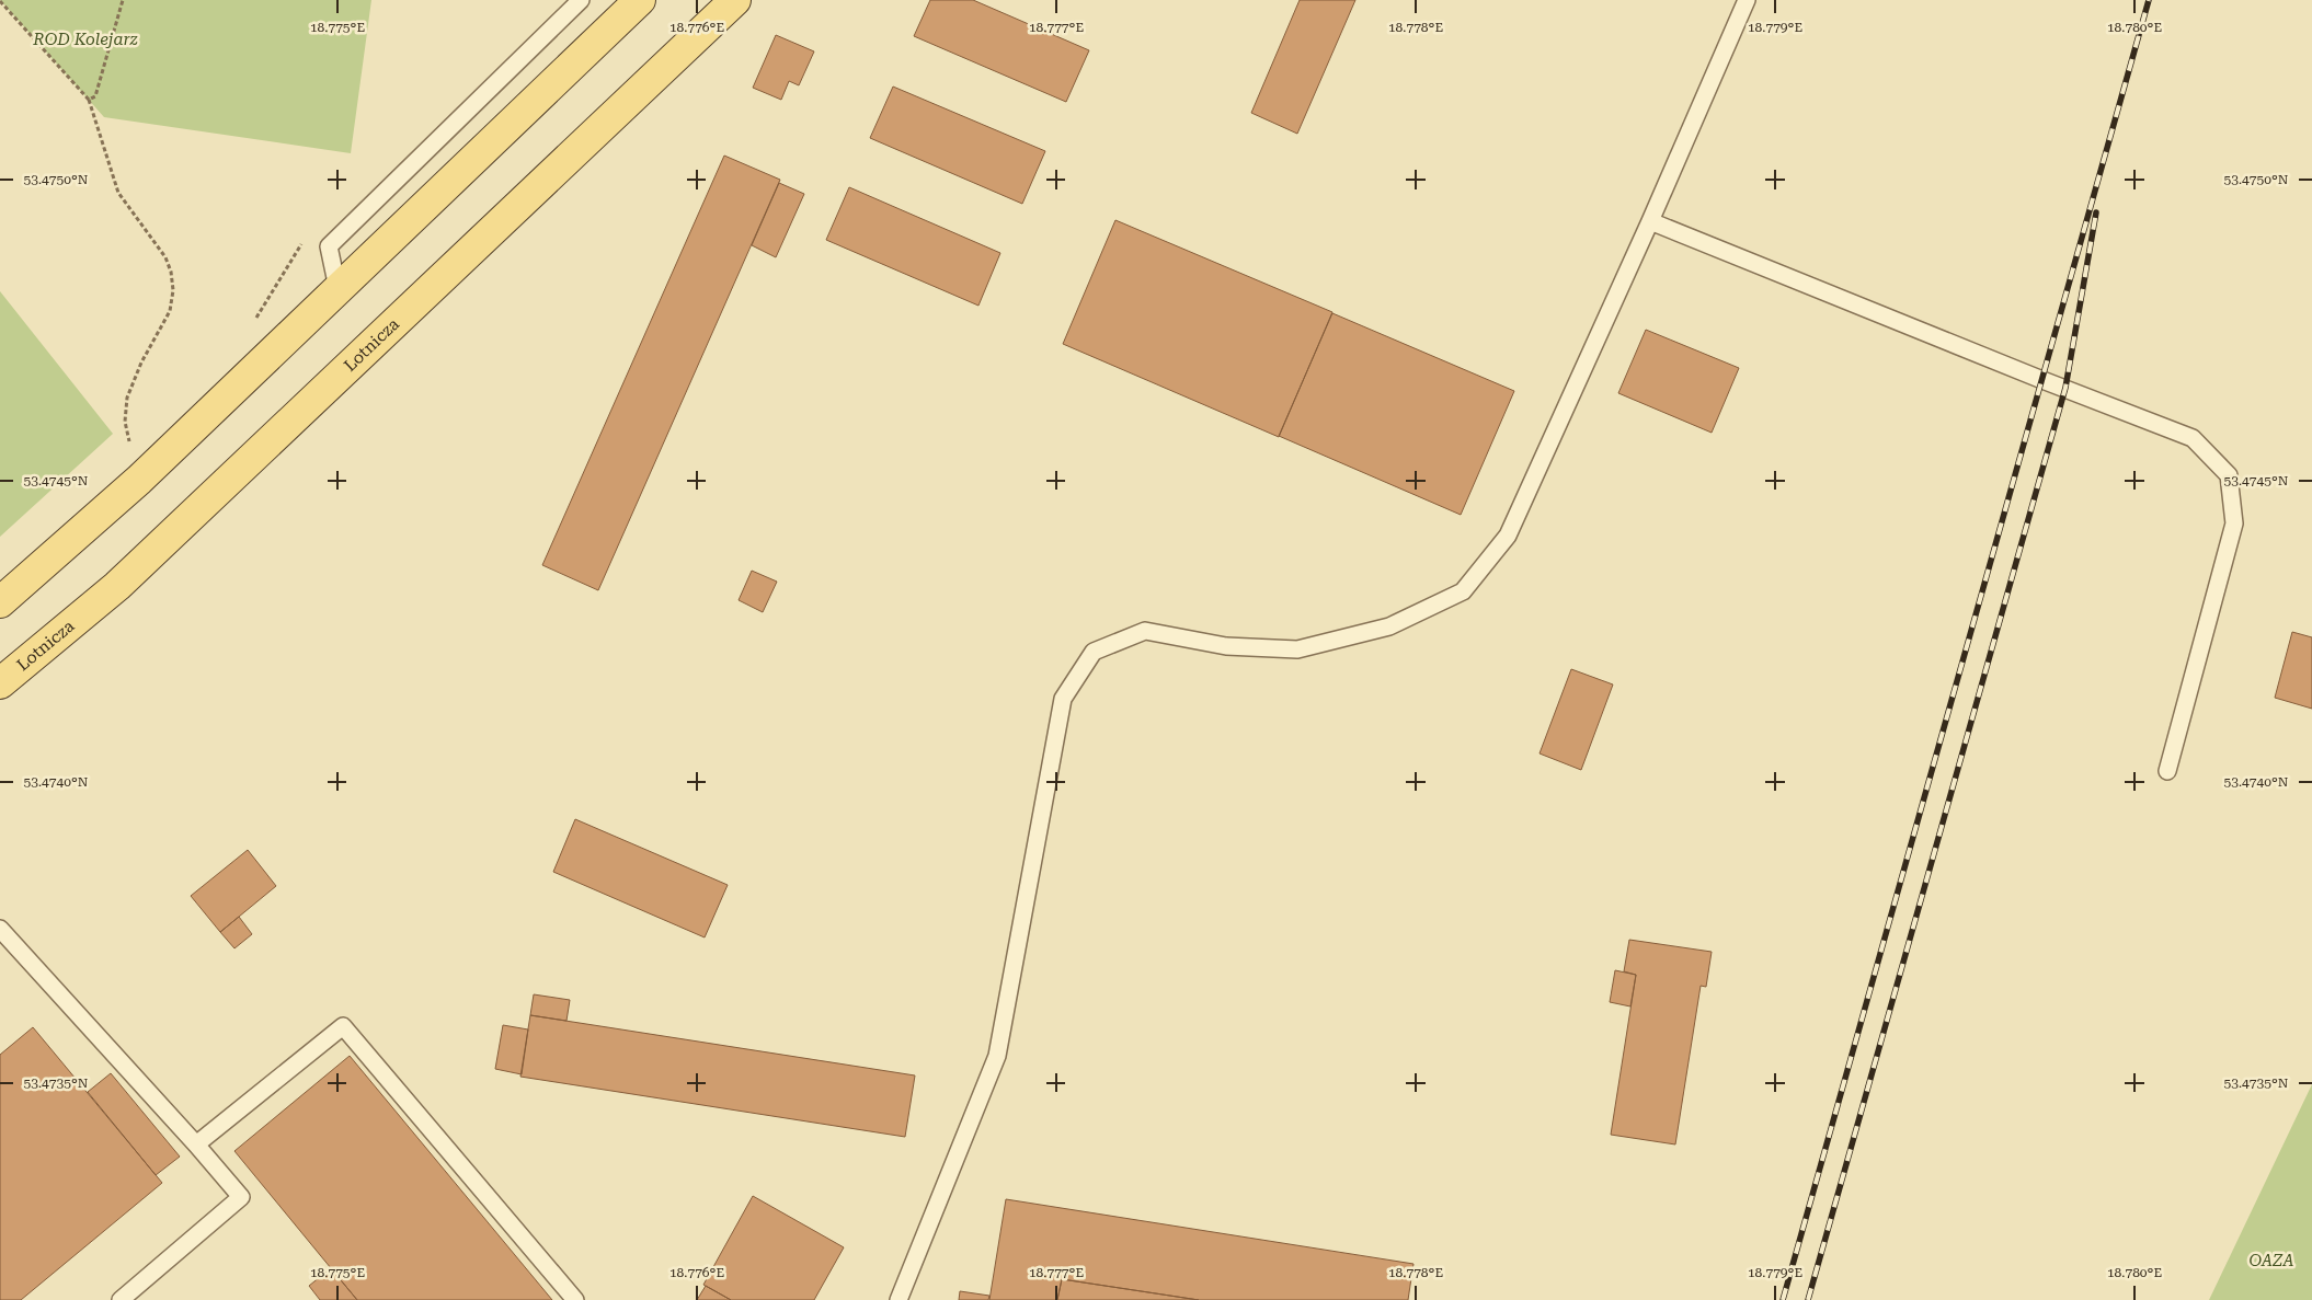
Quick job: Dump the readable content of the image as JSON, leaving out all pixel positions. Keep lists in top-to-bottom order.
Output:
{
  "streets": {
    "main road": ["Lotnicza"]
  },
  "parks": ["ROD Kolejarz", "OAZA"],
  "coordinates": [
    "18.775°E",
    "18.776°E",
    "18.777°E",
    "18.778°E",
    "18.779°E",
    "18.780°E",
    "53.4750°N",
    "53.4745°N",
    "53.4740°N",
    "53.4735°N"
  ]
}
